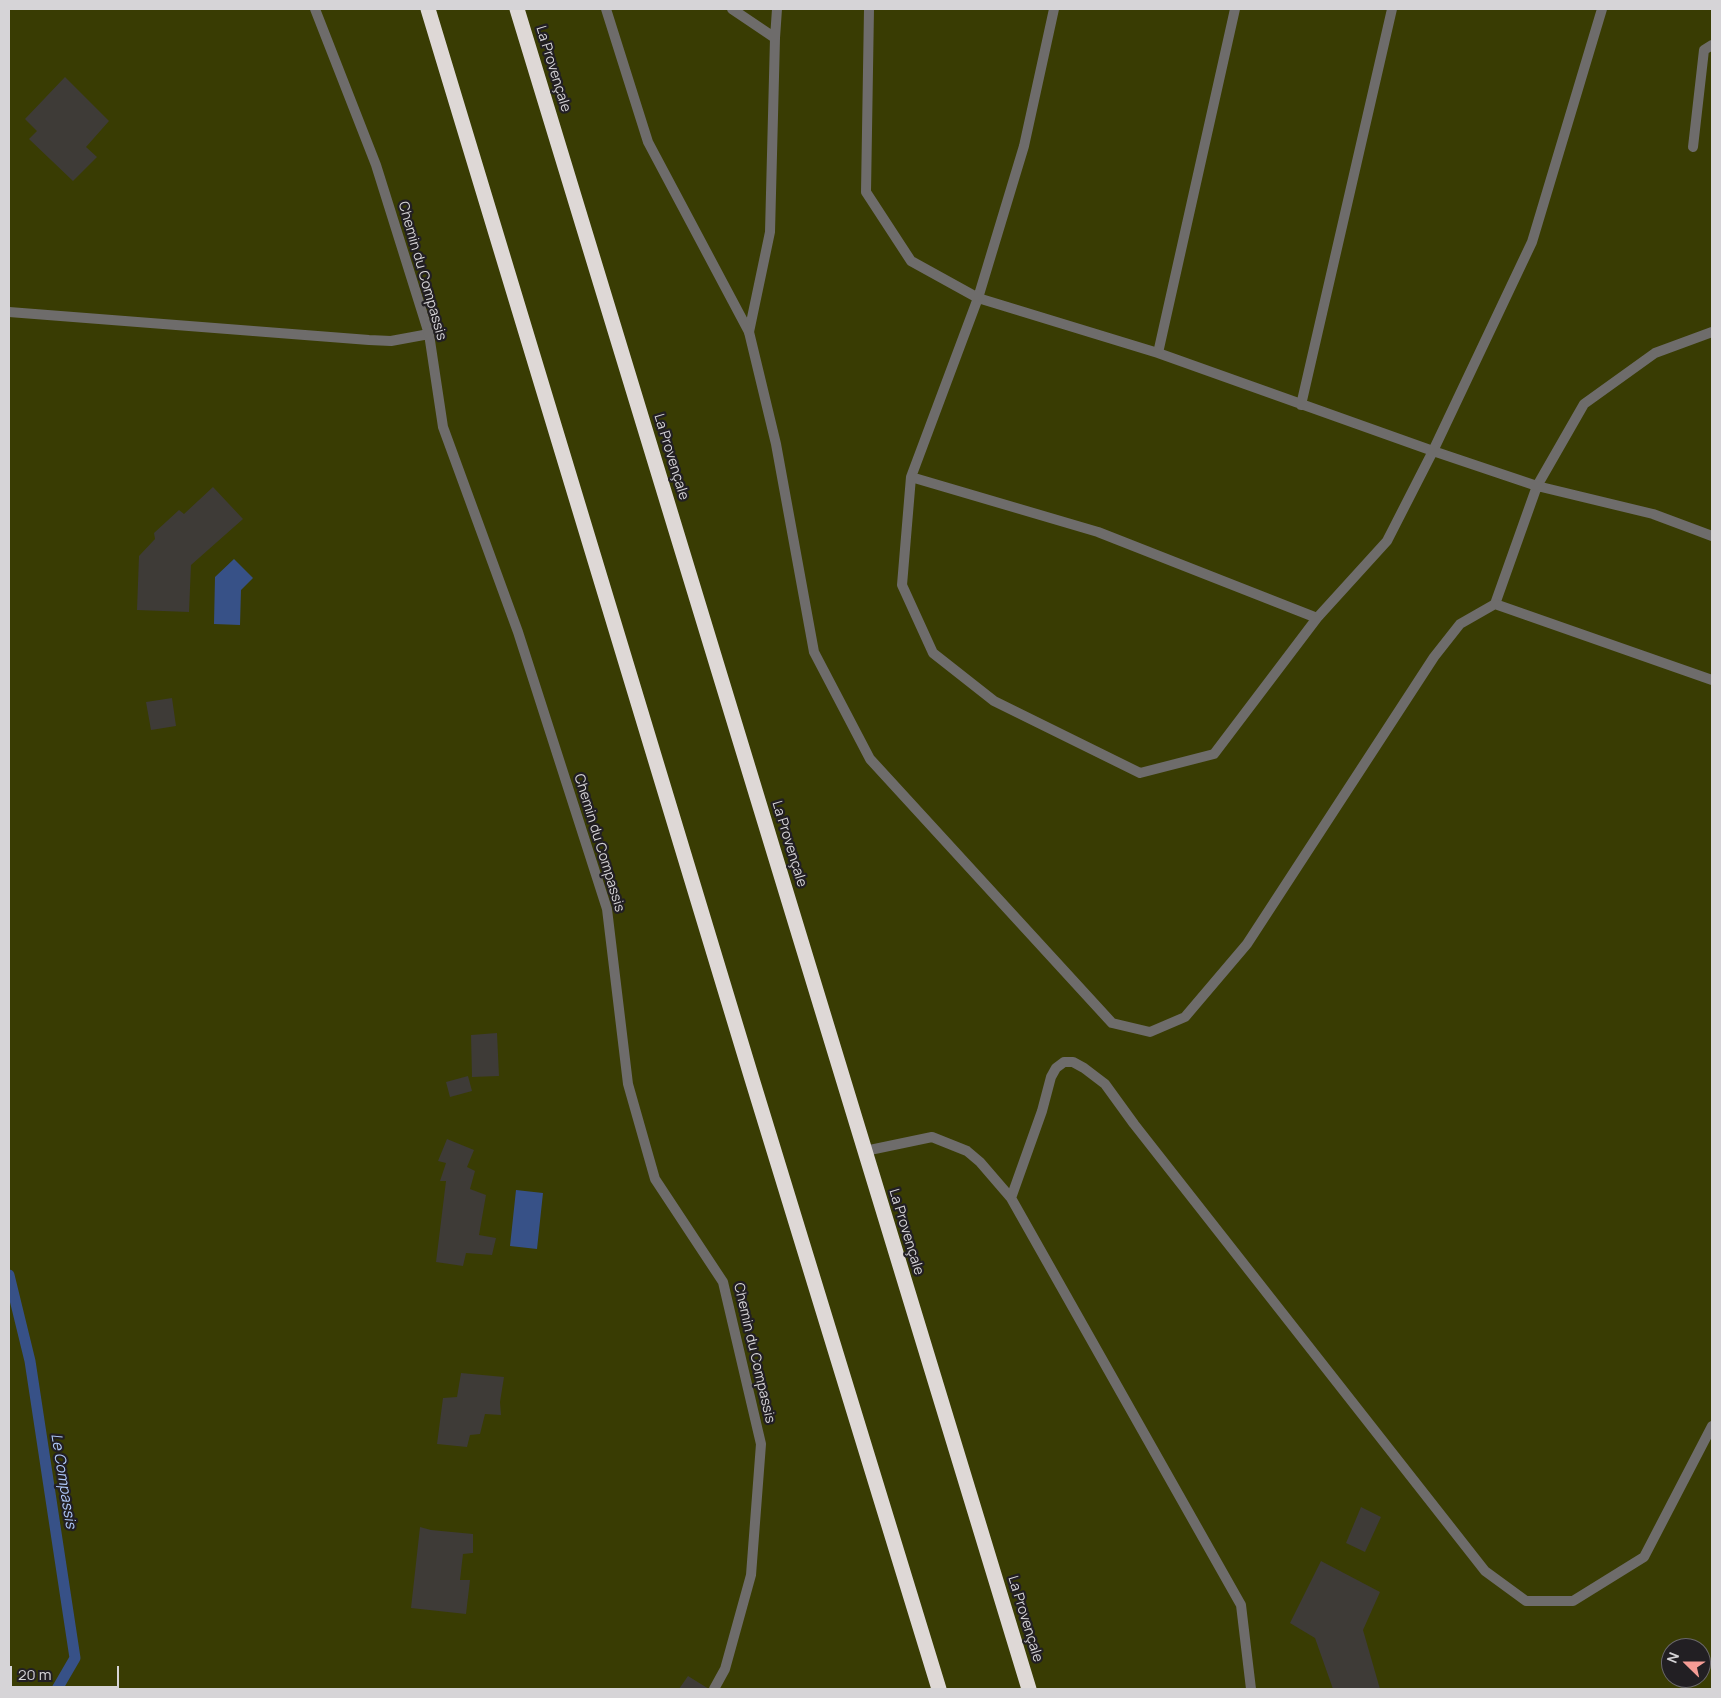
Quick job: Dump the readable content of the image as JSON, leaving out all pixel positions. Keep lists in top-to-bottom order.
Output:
{
  "streets": {
    "highway": ["La Provençale"],
    "street": ["Chemin du Compassis"]
  },
  "water": ["Le Compassis"],
  "scale_bar": "20 m",
  "north": "left"
}
